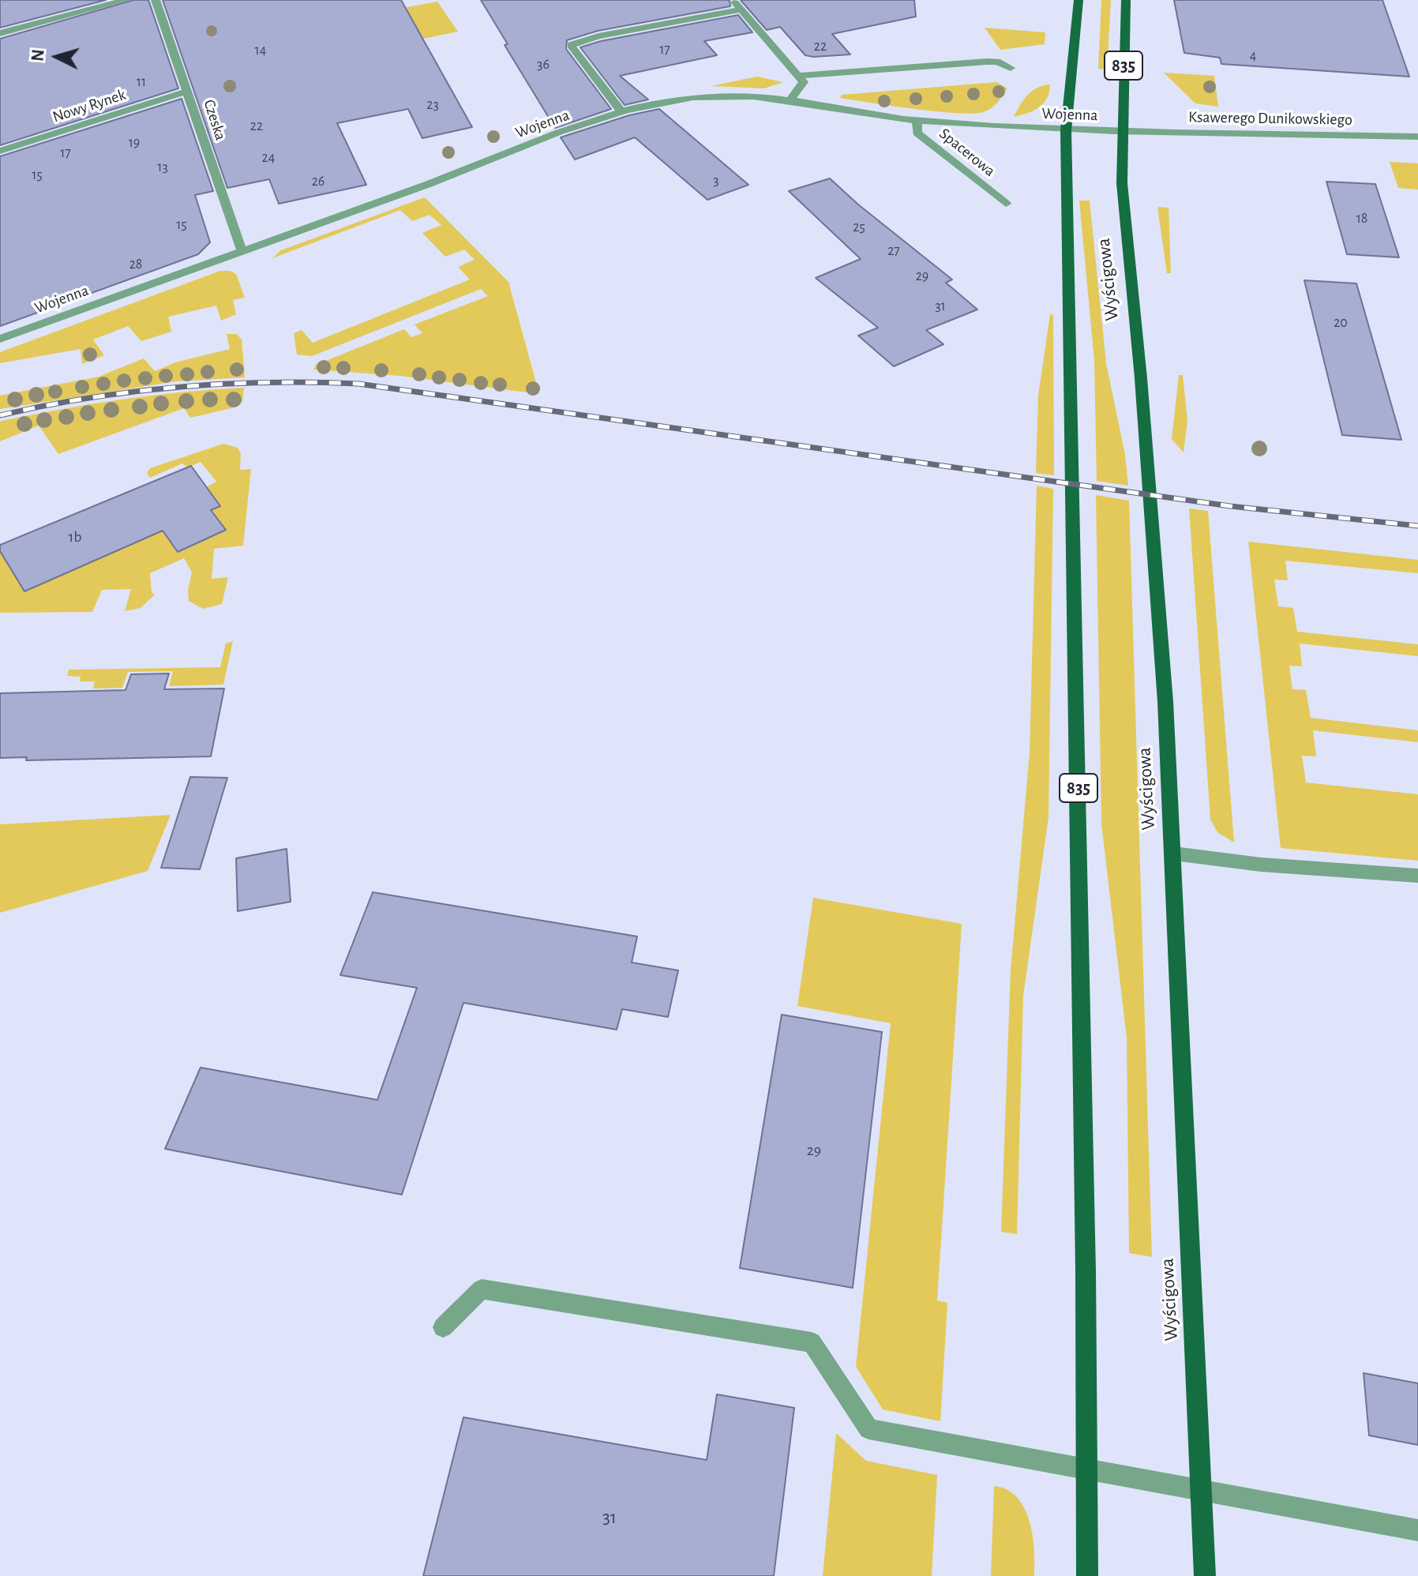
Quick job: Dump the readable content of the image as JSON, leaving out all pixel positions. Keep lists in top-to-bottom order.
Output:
{
  "streets": {
    "main road": ["835", "Wyścigowa"],
    "street": [
      "Nowy Rynek",
      "Wojenna",
      "Ksawerego Dunikowskiego",
      "Czeska",
      "Spacerowa"
    ]
  },
  "crossings": [
    ["Nowy Rynek", "Czeska"],
    ["Wojenna", "Ksawerego Dunikowskiego"],
    ["Wojenna", "Czeska"],
    ["Wojenna", "Spacerowa"],
    ["Wojenna", "Wyścigowa"],
    ["Ksawerego Dunikowskiego", "Wyścigowa"]
  ],
  "house_numbers": [
    "22",
    "17",
    "14",
    "4",
    "36",
    "11",
    "23",
    "22",
    "19",
    "17",
    "24",
    "13",
    "15",
    "3",
    "26",
    "18",
    "15",
    "25",
    "27",
    "28",
    "29",
    "31",
    "20",
    "1b",
    "29",
    "31"
  ],
  "north": "left"
}
